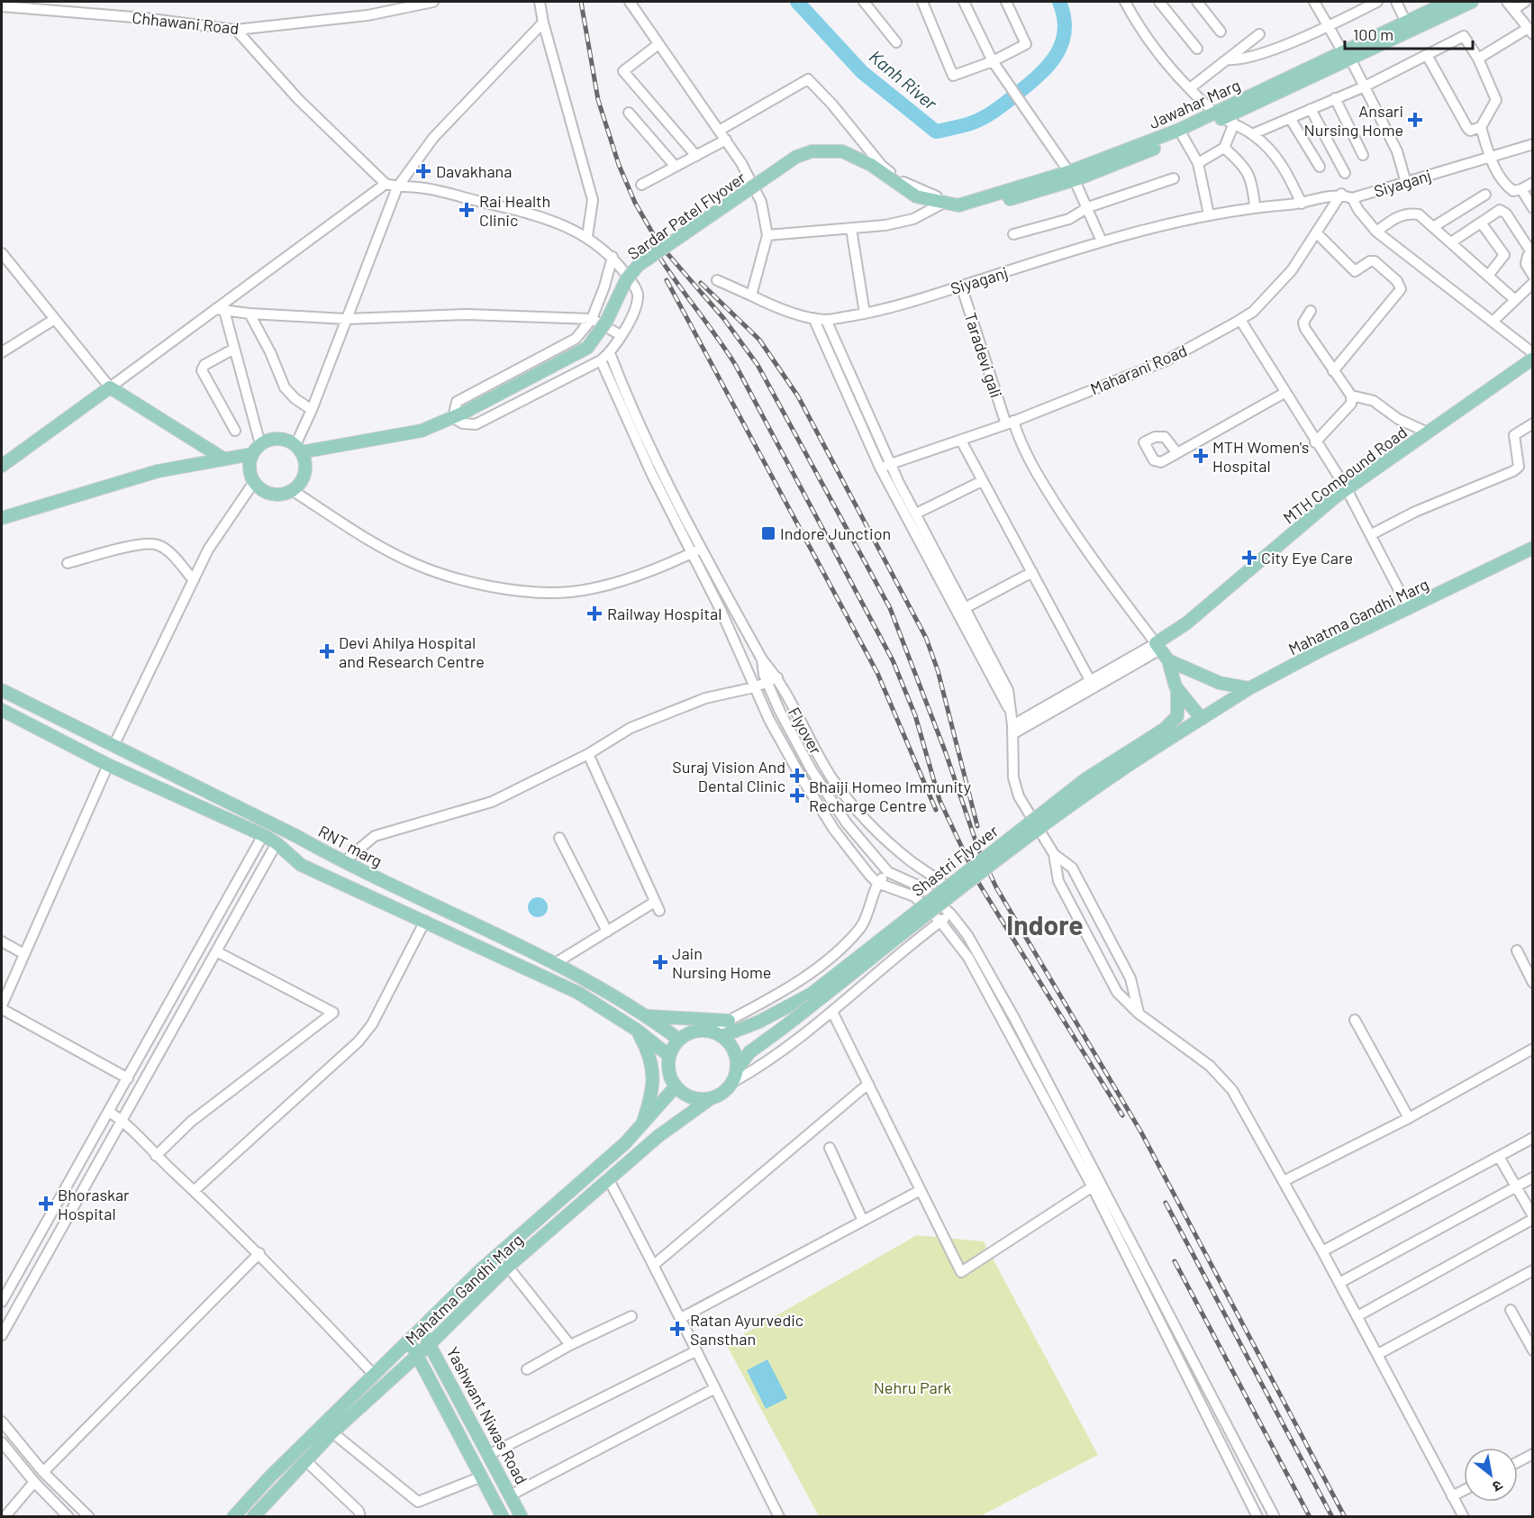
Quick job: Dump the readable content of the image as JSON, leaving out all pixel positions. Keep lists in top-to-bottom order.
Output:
{
  "streets": {
    "main road": [
      "Jawahar Marg",
      "Sardar Patel Flyover",
      "MTH Compound Road",
      "Mahatma Gandhi Marg",
      "RNT marg",
      "Shastri Flyover",
      "Yashwant Niwas Road"
    ],
    "street": [
      "Chhawani Road",
      "Siyaganj",
      "Taradevi gali",
      "Maharani Road",
      "Flyover"
    ]
  },
  "crossings": [
    ["Siyaganj", "Taradevi gali"],
    ["Siyaganj", "Maharani Road"],
    ["Taradevi gali", "Maharani Road"],
    ["Taradevi gali", "MTH Compound Road"],
    ["Mahatma Gandhi Marg", "RNT marg"],
    ["Mahatma Gandhi Marg", "Shastri Flyover"],
    ["Mahatma Gandhi Marg", "Yashwant Niwas Road"],
    ["Flyover", "Shastri Flyover"],
    ["RNT marg", "Shastri Flyover"]
  ],
  "districts": ["Indore"],
  "water": ["Kanh River"],
  "parks": ["Nehru Park"],
  "places": {
    "health": [
      "Ansari Nursing Home",
      "Davakhana",
      "Rai Health Clinic",
      "MTH Women's Hospital",
      "City Eye Care",
      "Railway Hospital",
      "Devi Ahilya Hospital and Research Centre",
      "Suraj Vision And Dental Clinic",
      "Bhaiji Homeo Immunity Recharge Centre",
      "Jain Nursing Home",
      "Bhoraskar Hospital",
      "Ratan Ayurvedic Sansthan"
    ],
    "transit": ["Indore Junction"]
  },
  "scale_bar": "100 m",
  "north": "bottom right"
}
